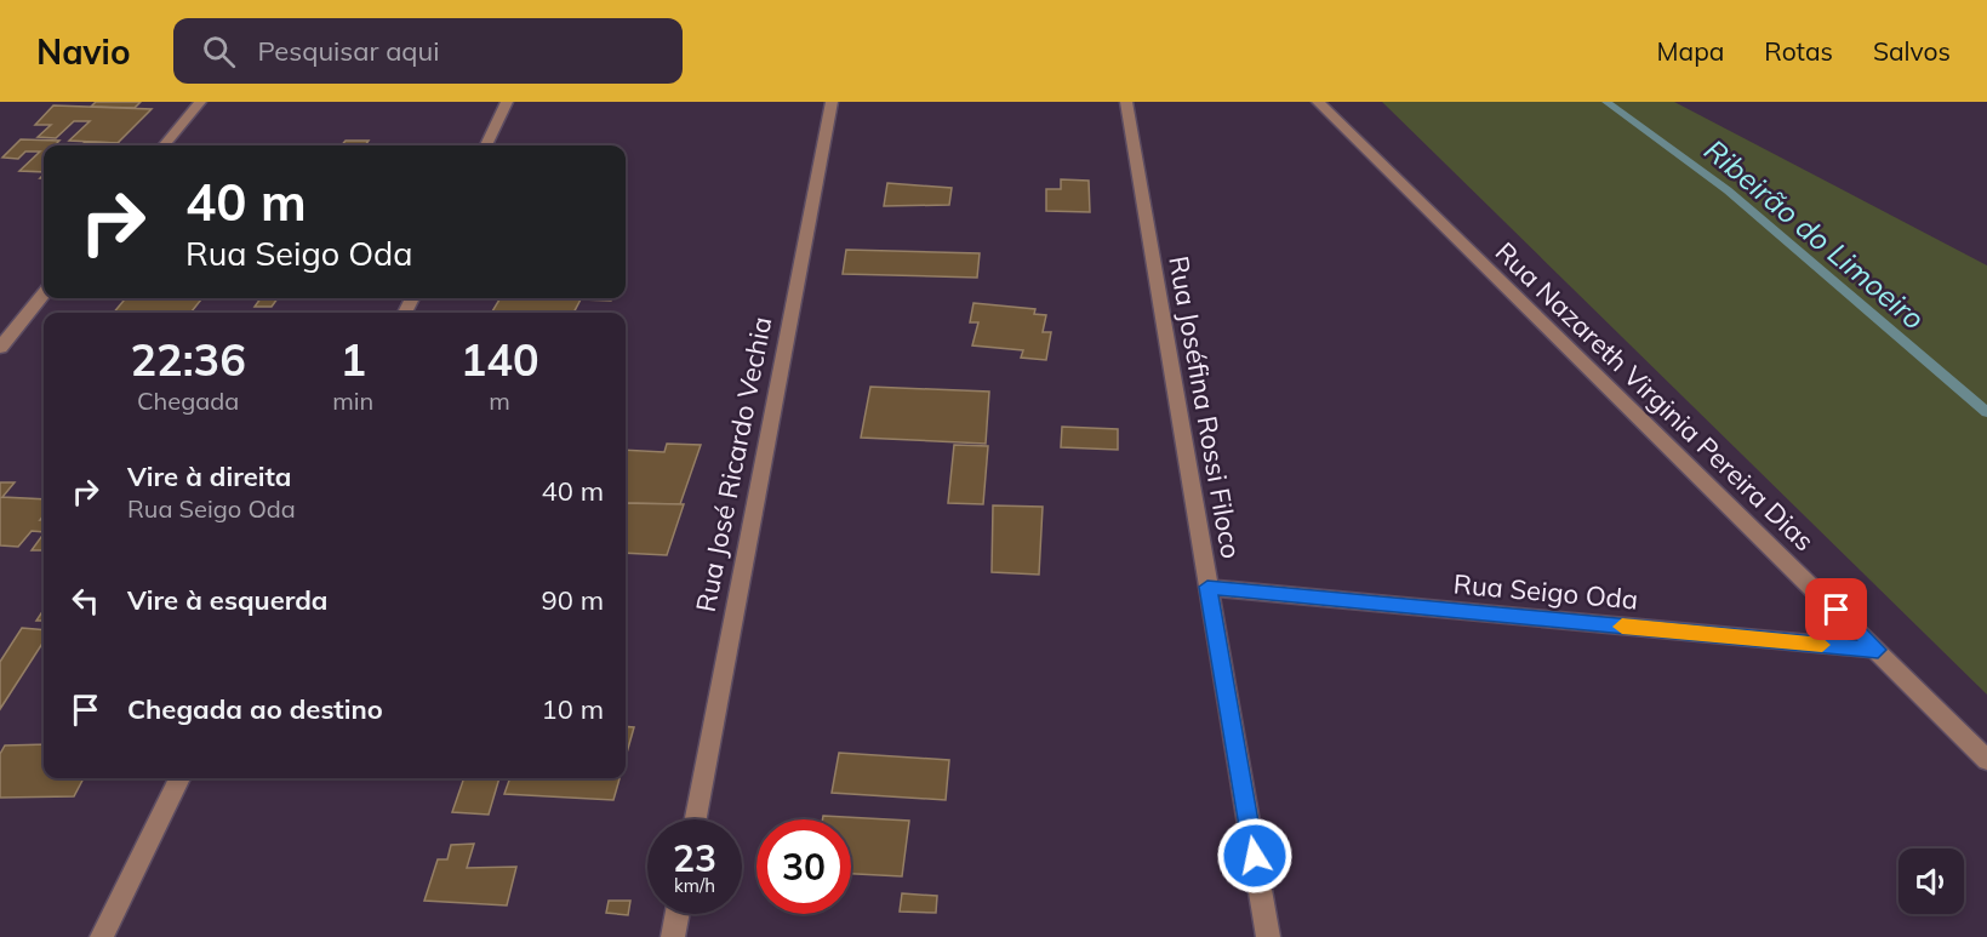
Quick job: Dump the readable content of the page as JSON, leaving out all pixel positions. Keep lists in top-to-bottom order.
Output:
{
  "streets": {
    "street": [
      "Rua Nazareth Virginia Pereira Dias",
      "Rua Joséfina Rossi Filoco",
      "Rua José Ricardo Vechia",
      "Rua Seigo Oda"
    ]
  },
  "crossings": [
    ["Rua Nazareth Virginia Pereira Dias", "Rua Seigo Oda"],
    ["Rua Joséfina Rossi Filoco", "Rua Seigo Oda"]
  ],
  "water": ["Ribeirão do Limoeiro"],
  "page": {
    "header": "Navio",
    "search": "Pesquisar aqui",
    "nav": ["Mapa", "Rotas", "Salvos"],
    "turn": ["40 m", "Rua Seigo Oda"],
    "eta": [
      "22:36",
      "Chegada",
      "1",
      "min",
      "140",
      "m"
    ],
    "list": [
      {
        "name": "Vire à direita",
        "note": "Rua Seigo Oda",
        "value": "40 m"
      },
      {
        "name": "Vire à esquerda",
        "value": "90 m"
      },
      {
        "name": "Chegada ao destino",
        "value": "10 m"
      }
    ],
    "speed": "23 km/h",
    "limit": "30"
  }
}
